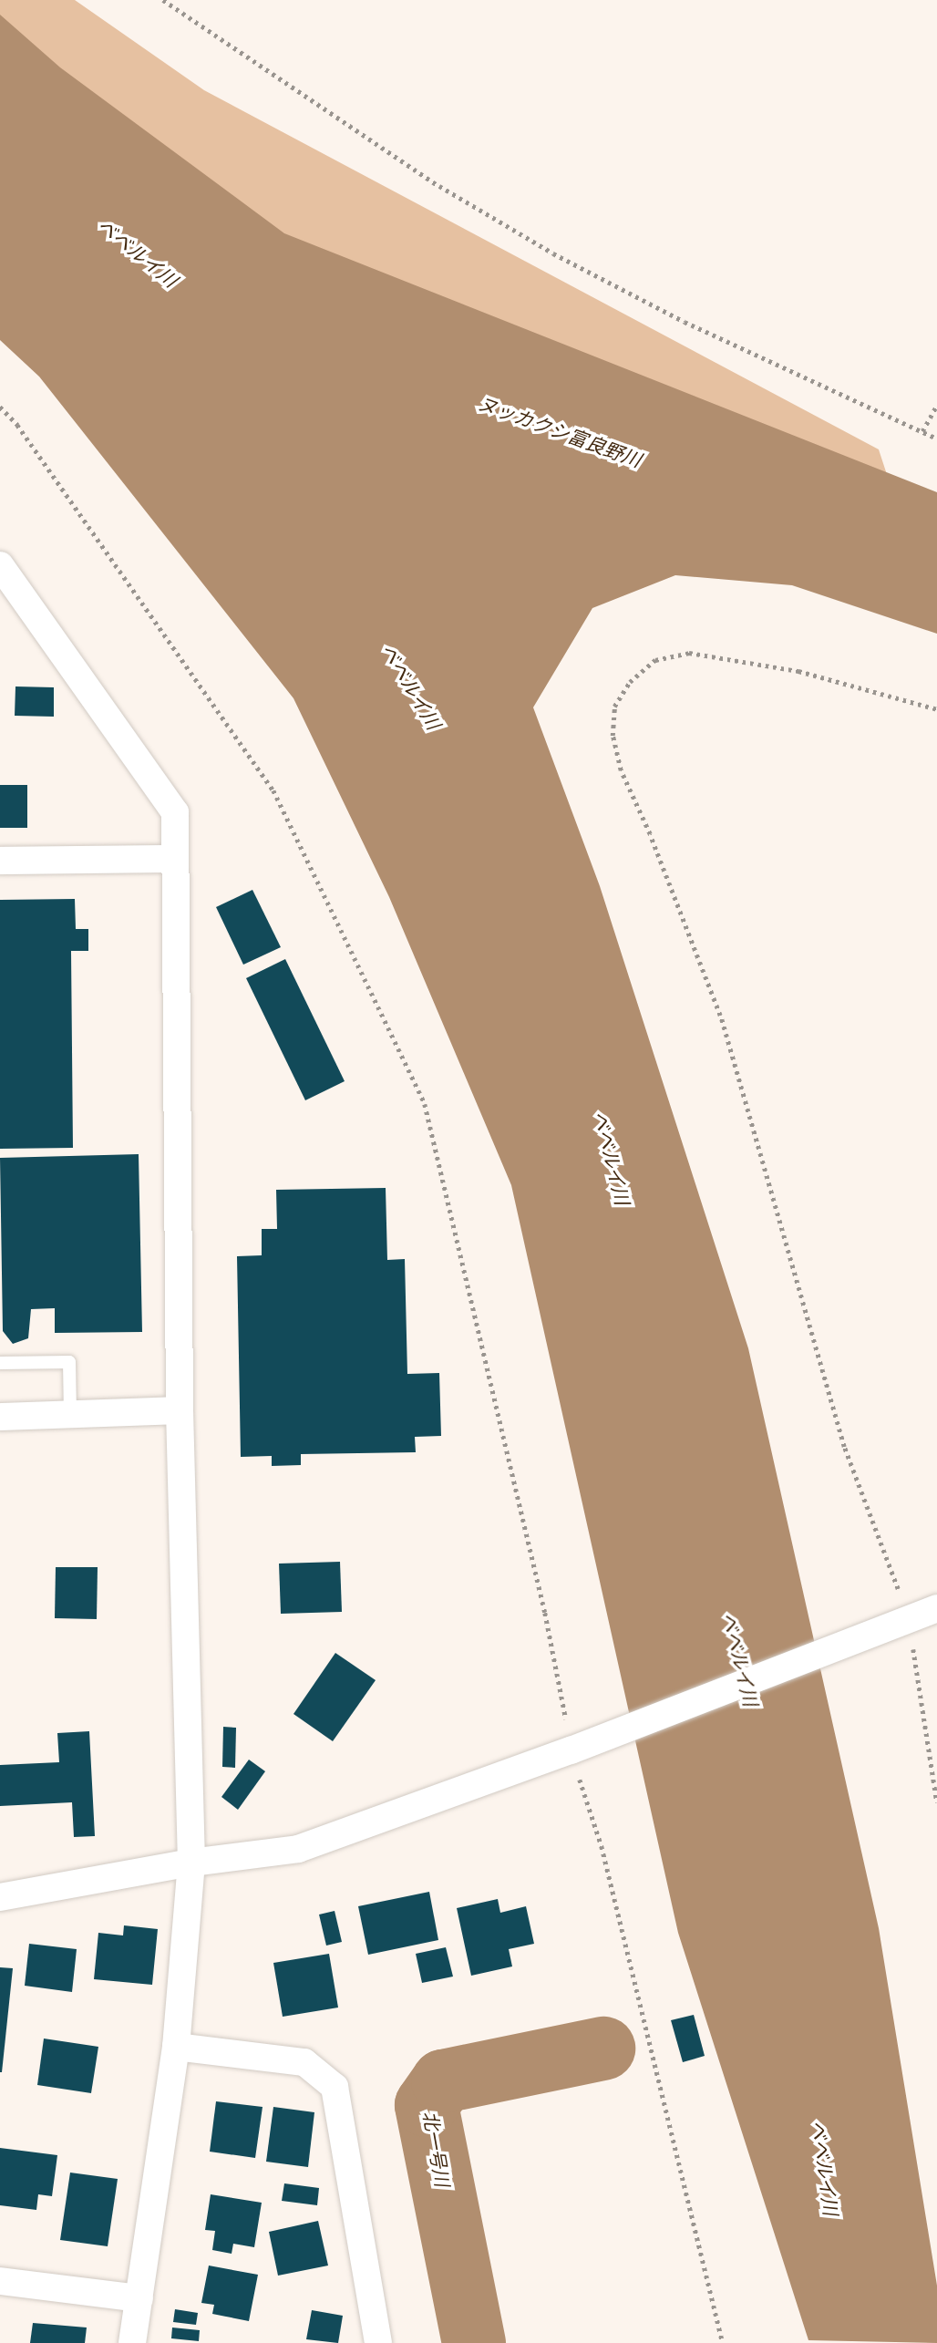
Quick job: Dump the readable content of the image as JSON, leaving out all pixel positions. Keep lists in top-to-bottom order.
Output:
{
  "water": ["ベベルイ川", "ヌッカクシ富良野川", "北一号川"]
}
